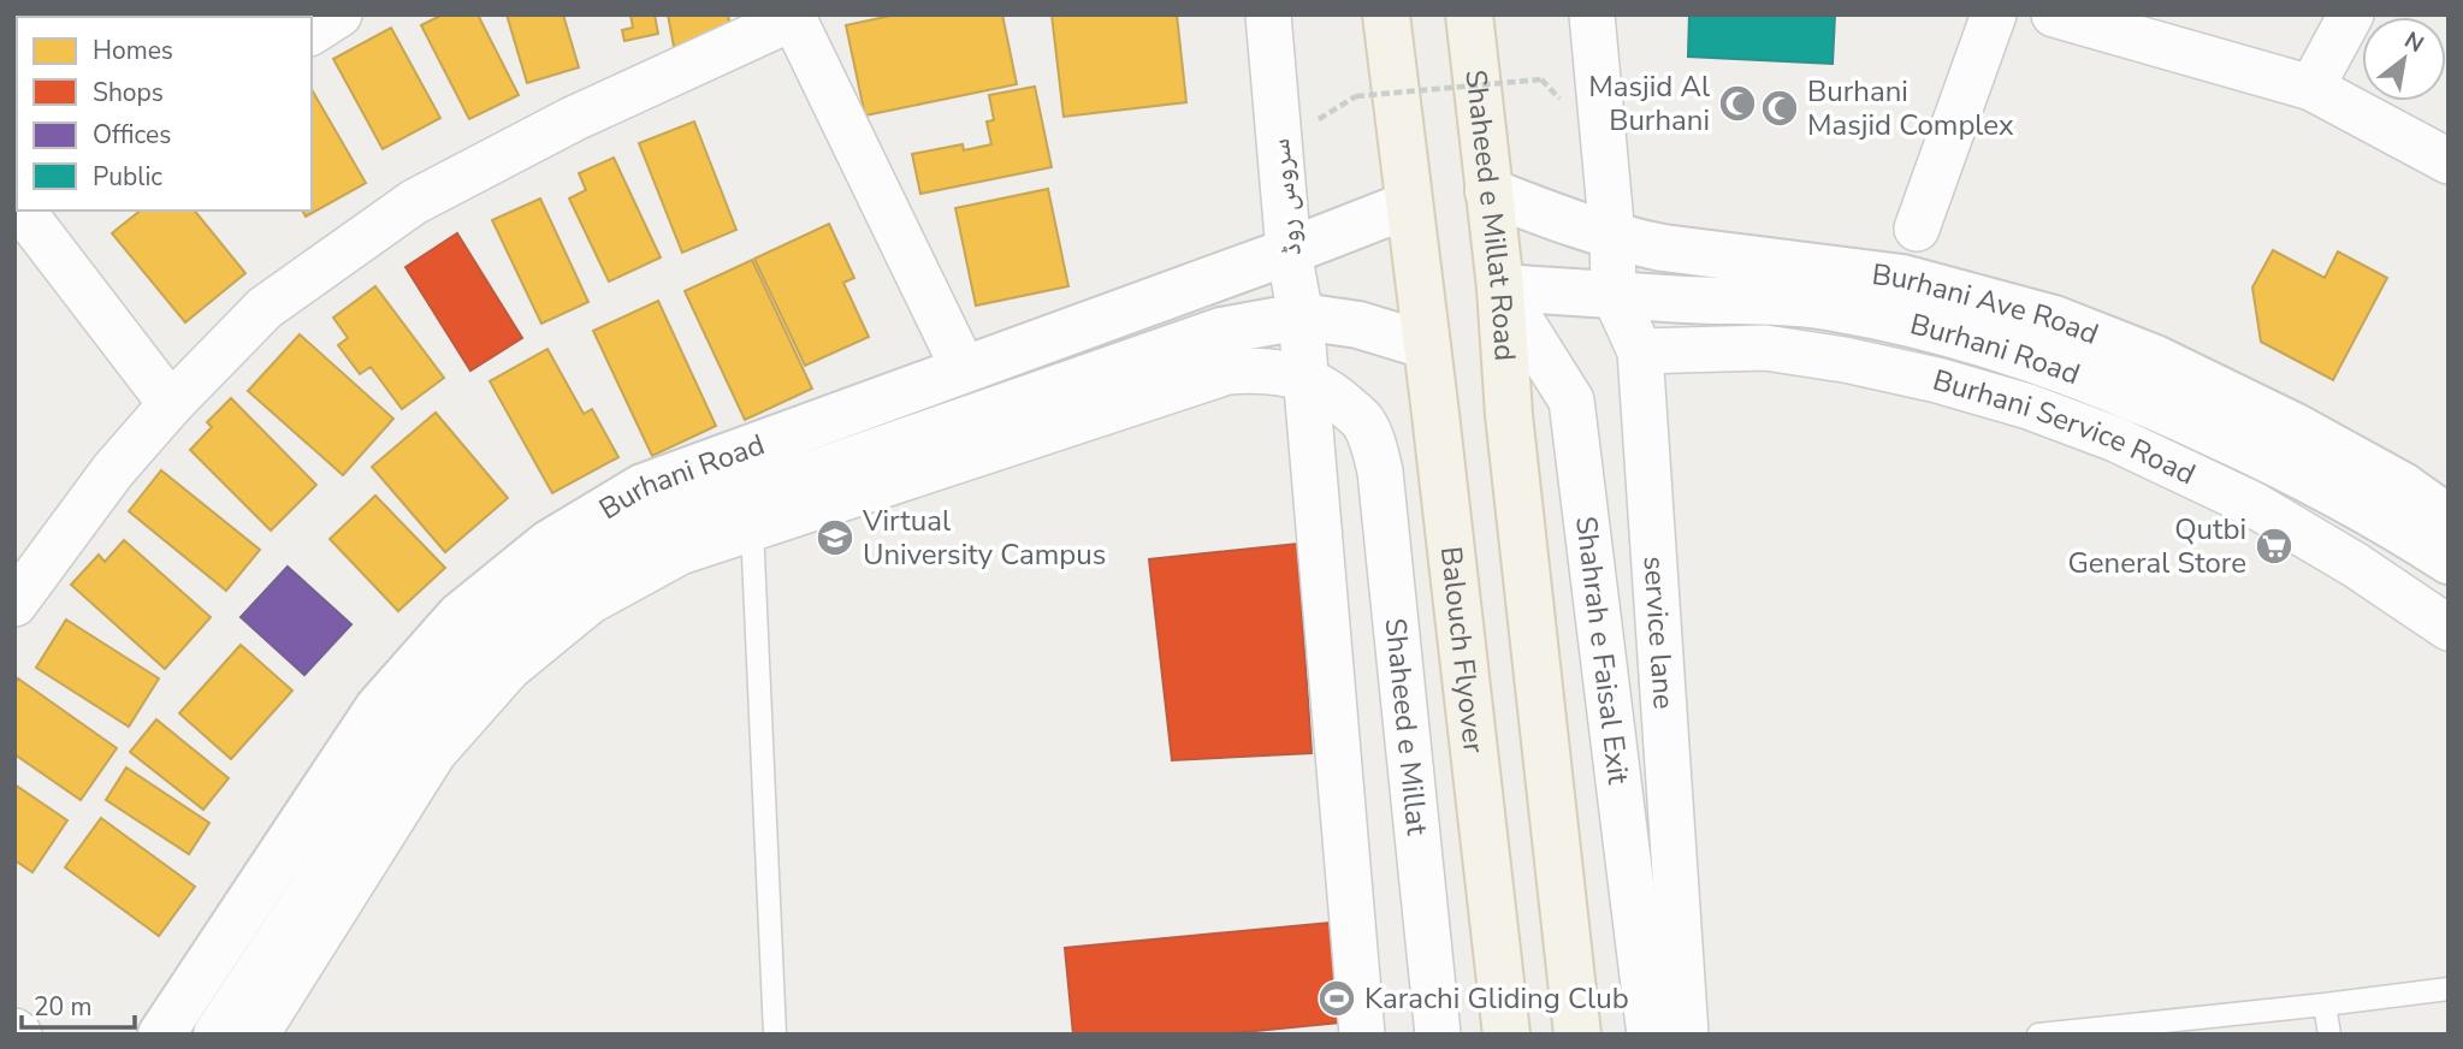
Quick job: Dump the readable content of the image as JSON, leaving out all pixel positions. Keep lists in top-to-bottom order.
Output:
{
  "streets": {
    "main road": ["Shaheed e Millat Road", "Balouch Flyover"],
    "street": [
      "سروس روڈ",
      "Burhani Ave Road",
      "Burhani Road",
      "Burhani Service Road",
      "service lane",
      "Shahrah e Faisal Exit",
      "Shaheed e Millat"
    ]
  },
  "crossings": [
    ["سروس روڈ", "Burhani Road"],
    ["سروس روڈ", "Shaheed e Millat"],
    ["Shaheed e Millat Road", "Burhani Ave Road"],
    ["Shaheed e Millat Road", "Burhani Road"],
    ["Shaheed e Millat Road", "Shahrah e Faisal Exit"],
    ["Burhani Ave Road", "service lane"],
    ["Burhani Road", "service lane"],
    ["Burhani Road", "Balouch Flyover"],
    ["Burhani Road", "Shahrah e Faisal Exit"],
    ["Burhani Service Road", "service lane"]
  ],
  "places": {
    "mosque": ["Masjid Al Burhani", "Burhani Masjid Complex"],
    "school or university": ["Virtual University Campus"],
    "supermarket": ["Qutbi General Store"],
    "sports": ["Karachi Gliding Club"]
  },
  "legend": [
    "Homes",
    "Shops",
    "Offices",
    "Public"
  ],
  "scale_bar": "20 m",
  "north": "top right"
}
